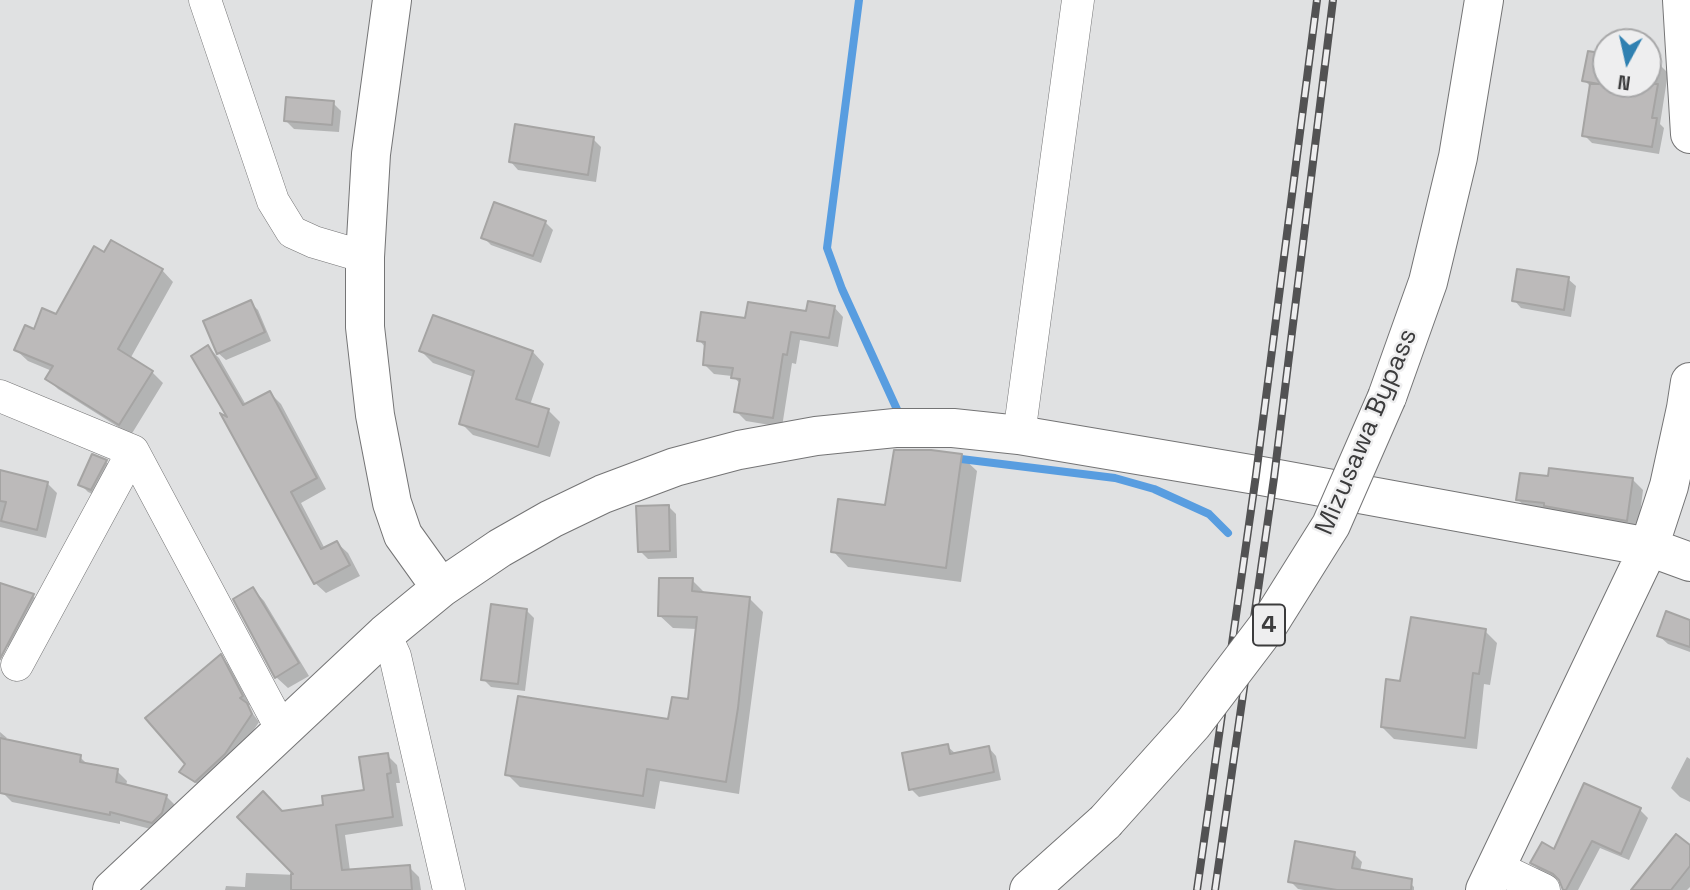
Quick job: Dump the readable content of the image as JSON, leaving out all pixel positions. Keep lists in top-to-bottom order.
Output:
{
  "streets": {
    "main road": ["Mizusawa Bypass", "4"]
  },
  "north": "bottom"
}
